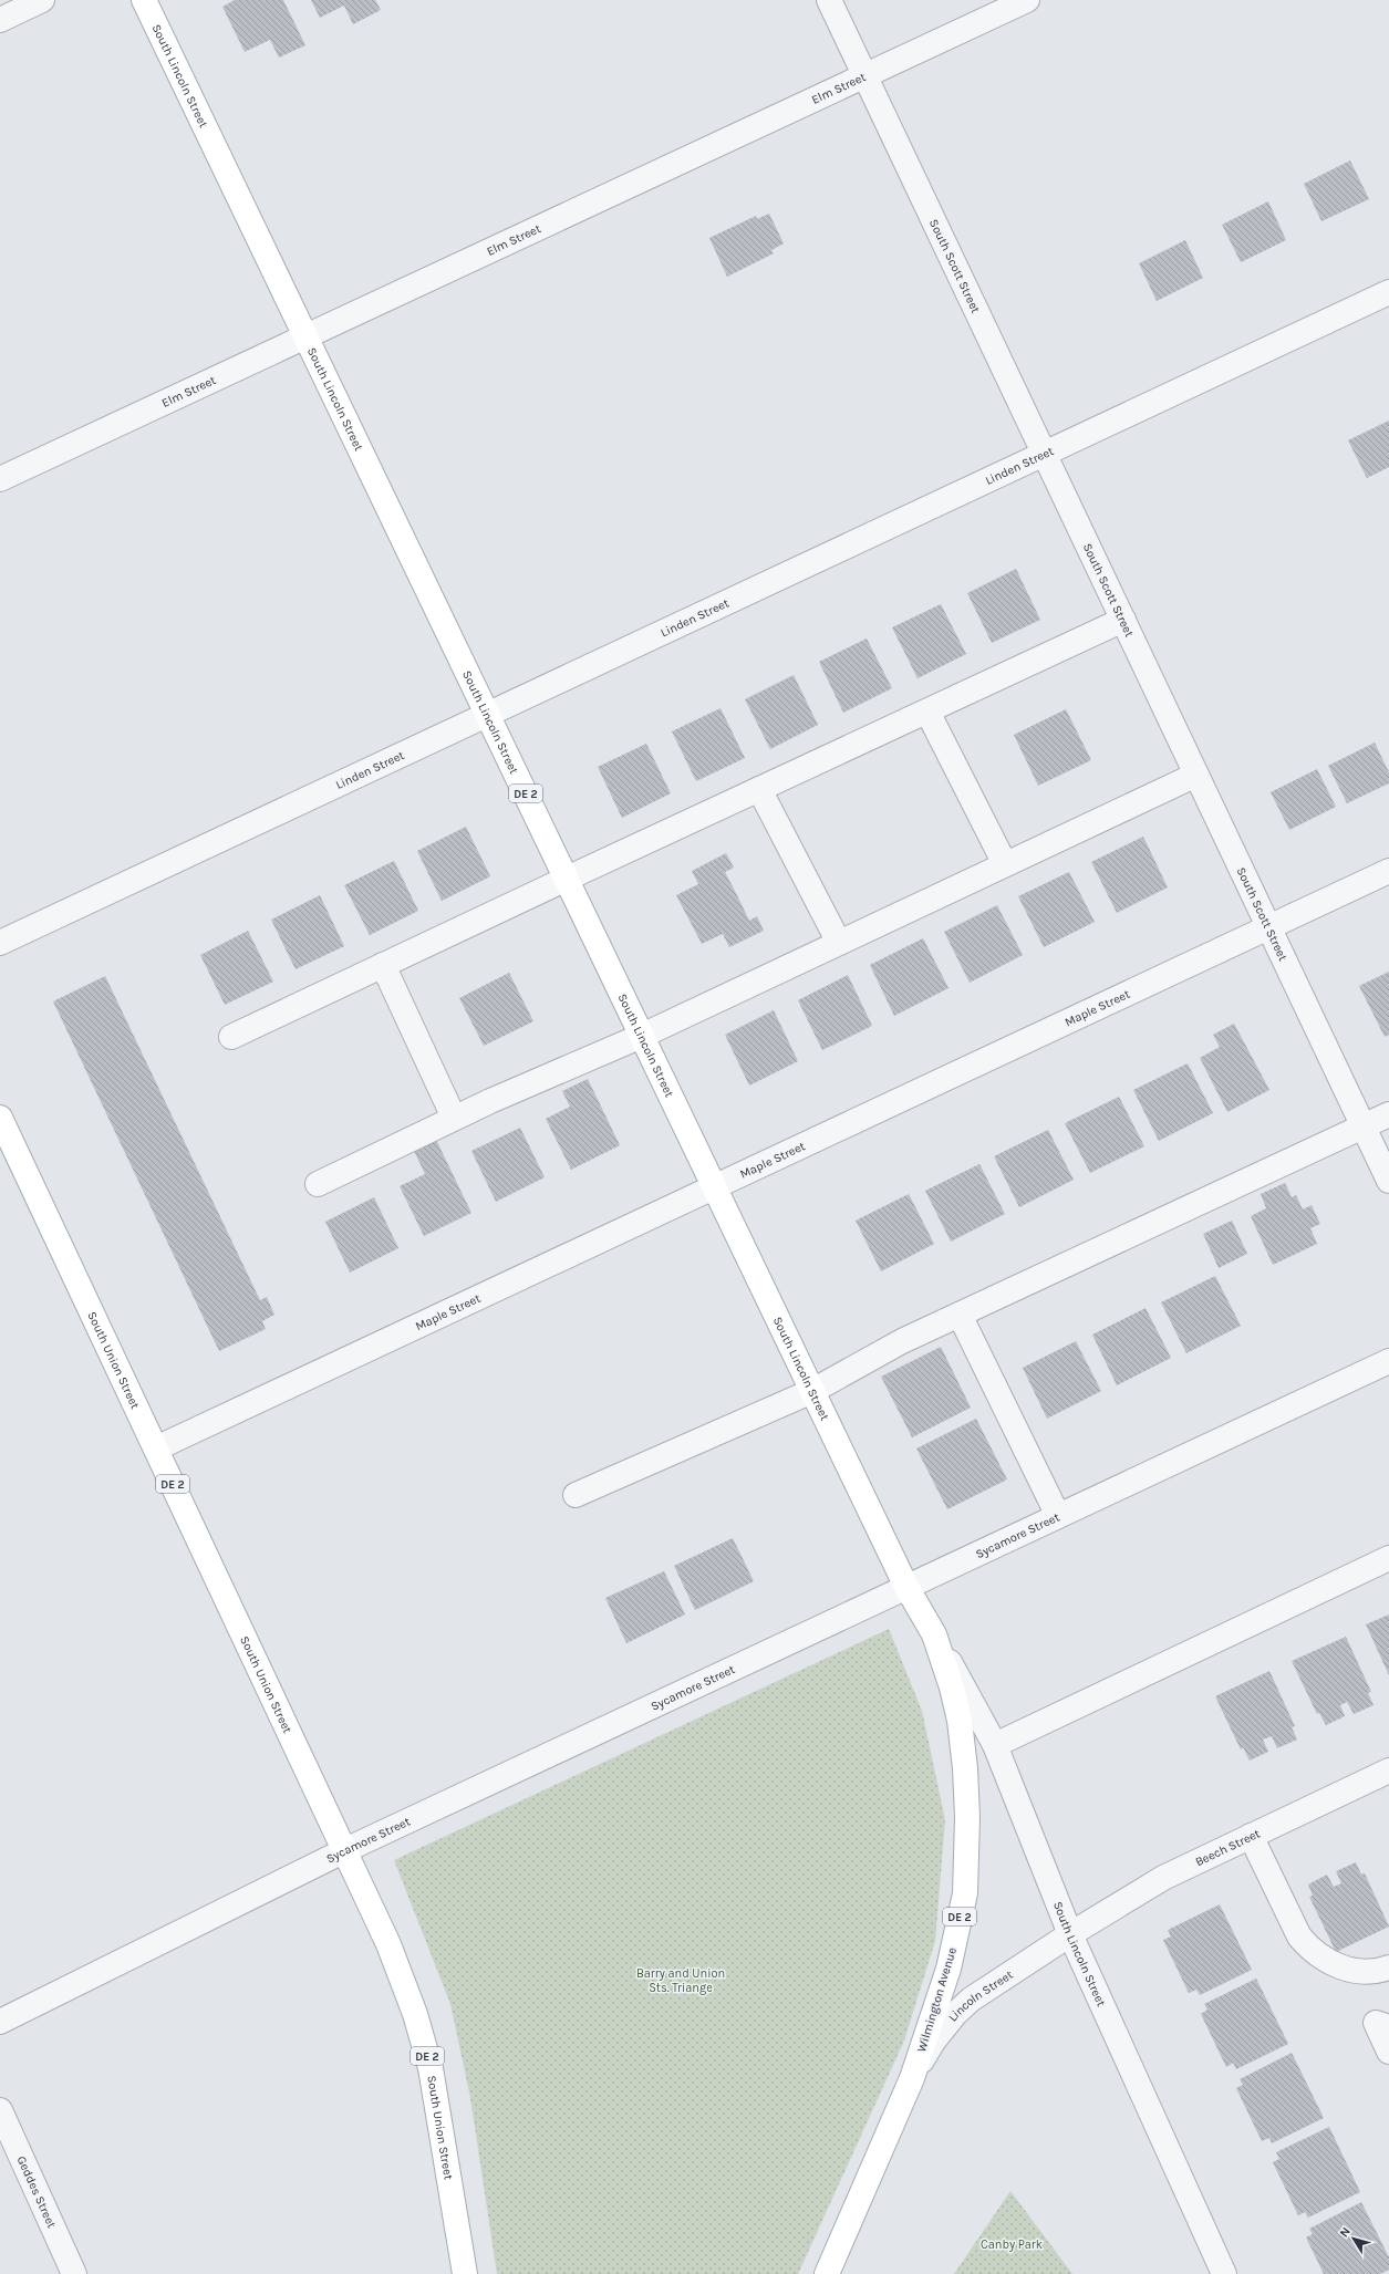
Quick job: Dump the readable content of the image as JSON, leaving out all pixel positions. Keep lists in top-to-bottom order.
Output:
{
  "streets": {
    "main road": [
      "South Lincoln Street",
      "DE 2",
      "South Union Street",
      "Wilmington Avenue"
    ],
    "street": [
      "Elm Street",
      "South Scott Street",
      "Linden Street",
      "Maple Street",
      "Sycamore Street",
      "Beech Street",
      "Lincoln Street",
      "Geddes Street"
    ]
  },
  "crossings": [
    ["South Lincoln Street", "Elm Street"],
    ["South Lincoln Street", "Linden Street"],
    ["South Lincoln Street", "Maple Street"],
    ["South Lincoln Street", "Sycamore Street"],
    ["South Lincoln Street", "Beech Street"],
    ["South Lincoln Street", "Lincoln Street"],
    ["South Lincoln Street", "Wilmington Avenue"],
    ["Elm Street", "South Scott Street"],
    ["South Scott Street", "Linden Street"],
    ["South Scott Street", "Maple Street"],
    ["Maple Street", "South Union Street"],
    ["South Union Street", "Sycamore Street"],
    ["Sycamore Street", "Wilmington Avenue"],
    ["Beech Street", "Lincoln Street"],
    ["Lincoln Street", "Wilmington Avenue"]
  ],
  "parks": ["Barry and Union Sts. Triange", "Canby Park"],
  "north": "top left"
}
